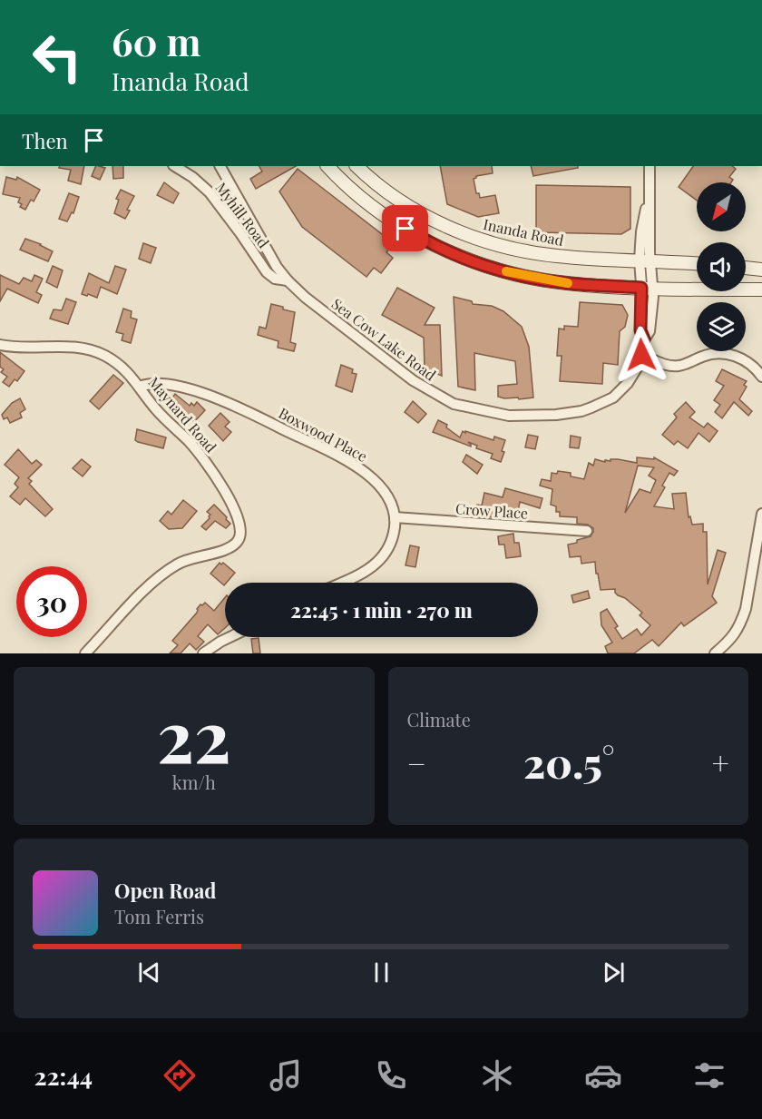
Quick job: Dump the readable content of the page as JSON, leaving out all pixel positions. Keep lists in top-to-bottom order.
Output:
{
  "streets": {
    "main road": ["Inanda Road"],
    "street": [
      "Myhill Road",
      "Sea Cow Lake Road",
      "Maynard Road",
      "Boxwood Place",
      "Crow Place"
    ]
  },
  "crossings": [
    ["Myhill Road", "Sea Cow Lake Road"],
    ["Inanda Road", "Sea Cow Lake Road"],
    ["Maynard Road", "Boxwood Place"],
    ["Boxwood Place", "Crow Place"]
  ],
  "north": "bottom left",
  "page": {
    "turn": ["60 m", "Inanda Road"],
    "then": "Then",
    "limit": "30",
    "trip": "22:45 · 1 min · 270 m",
    "tile": [
      ["22", "km/h"],
      "Climate"
    ],
    "heat": ["−", "20.5°", "+"],
    "song": ["Open Road", "Tom Ferris"],
    "tabs": "22:44"
  }
}
